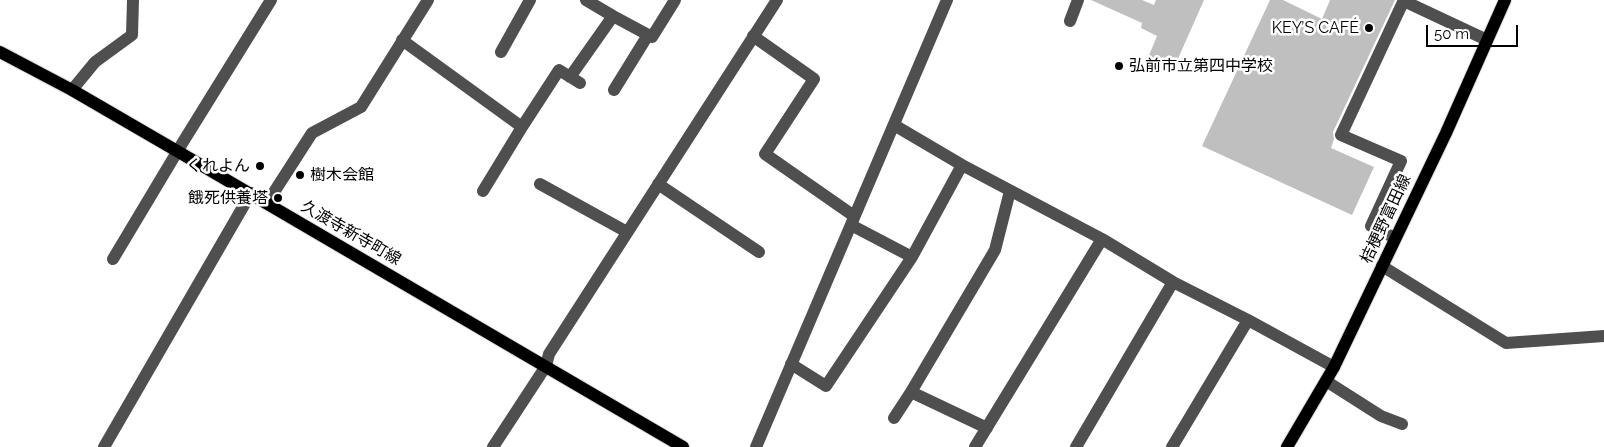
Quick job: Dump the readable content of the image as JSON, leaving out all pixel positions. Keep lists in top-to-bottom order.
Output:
{
  "streets": {
    "main road": ["桔梗野富田線", "久渡寺新寺町線"]
  },
  "places": [
    "KEY’S CAFÉ",
    "弘前市立第四中学校",
    "くれよん",
    "樹木会館",
    "餓死供養塔"
  ],
  "scale_bar": "50 m"
}
